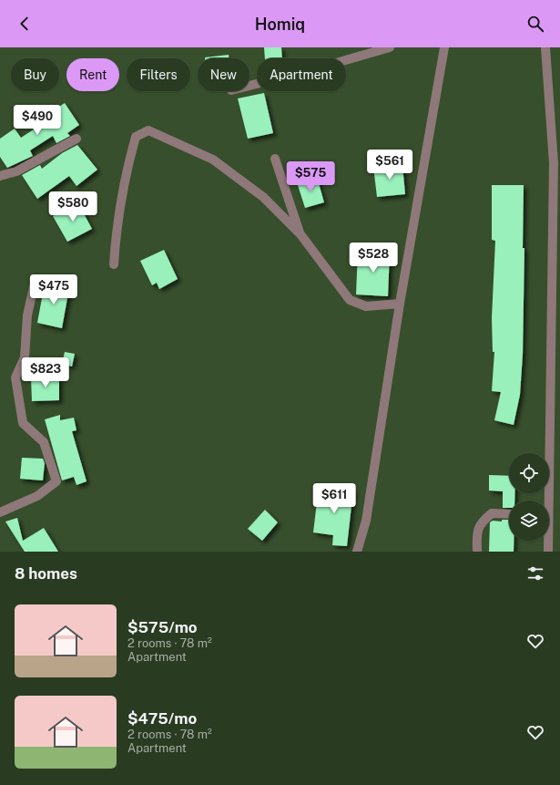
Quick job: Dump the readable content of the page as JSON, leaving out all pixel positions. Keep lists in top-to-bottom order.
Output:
{
  "page": {
    "header": "Homiq",
    "chip": [
      "Buy",
      "Rent",
      "Filters",
      "New",
      "Apartment"
    ],
    "price": [
      "$490",
      "$561",
      "$575",
      "$580",
      "$528",
      "$475",
      "$823",
      "$611"
    ],
    "heading": "8 homes",
    "list": [
      {
        "name": "$575/mo",
        "note": "2 rooms · 78 m² · Apartment"
      },
      {
        "name": "$475/mo",
        "note": "2 rooms · 78 m² · Apartment"
      }
    ]
  }
}
